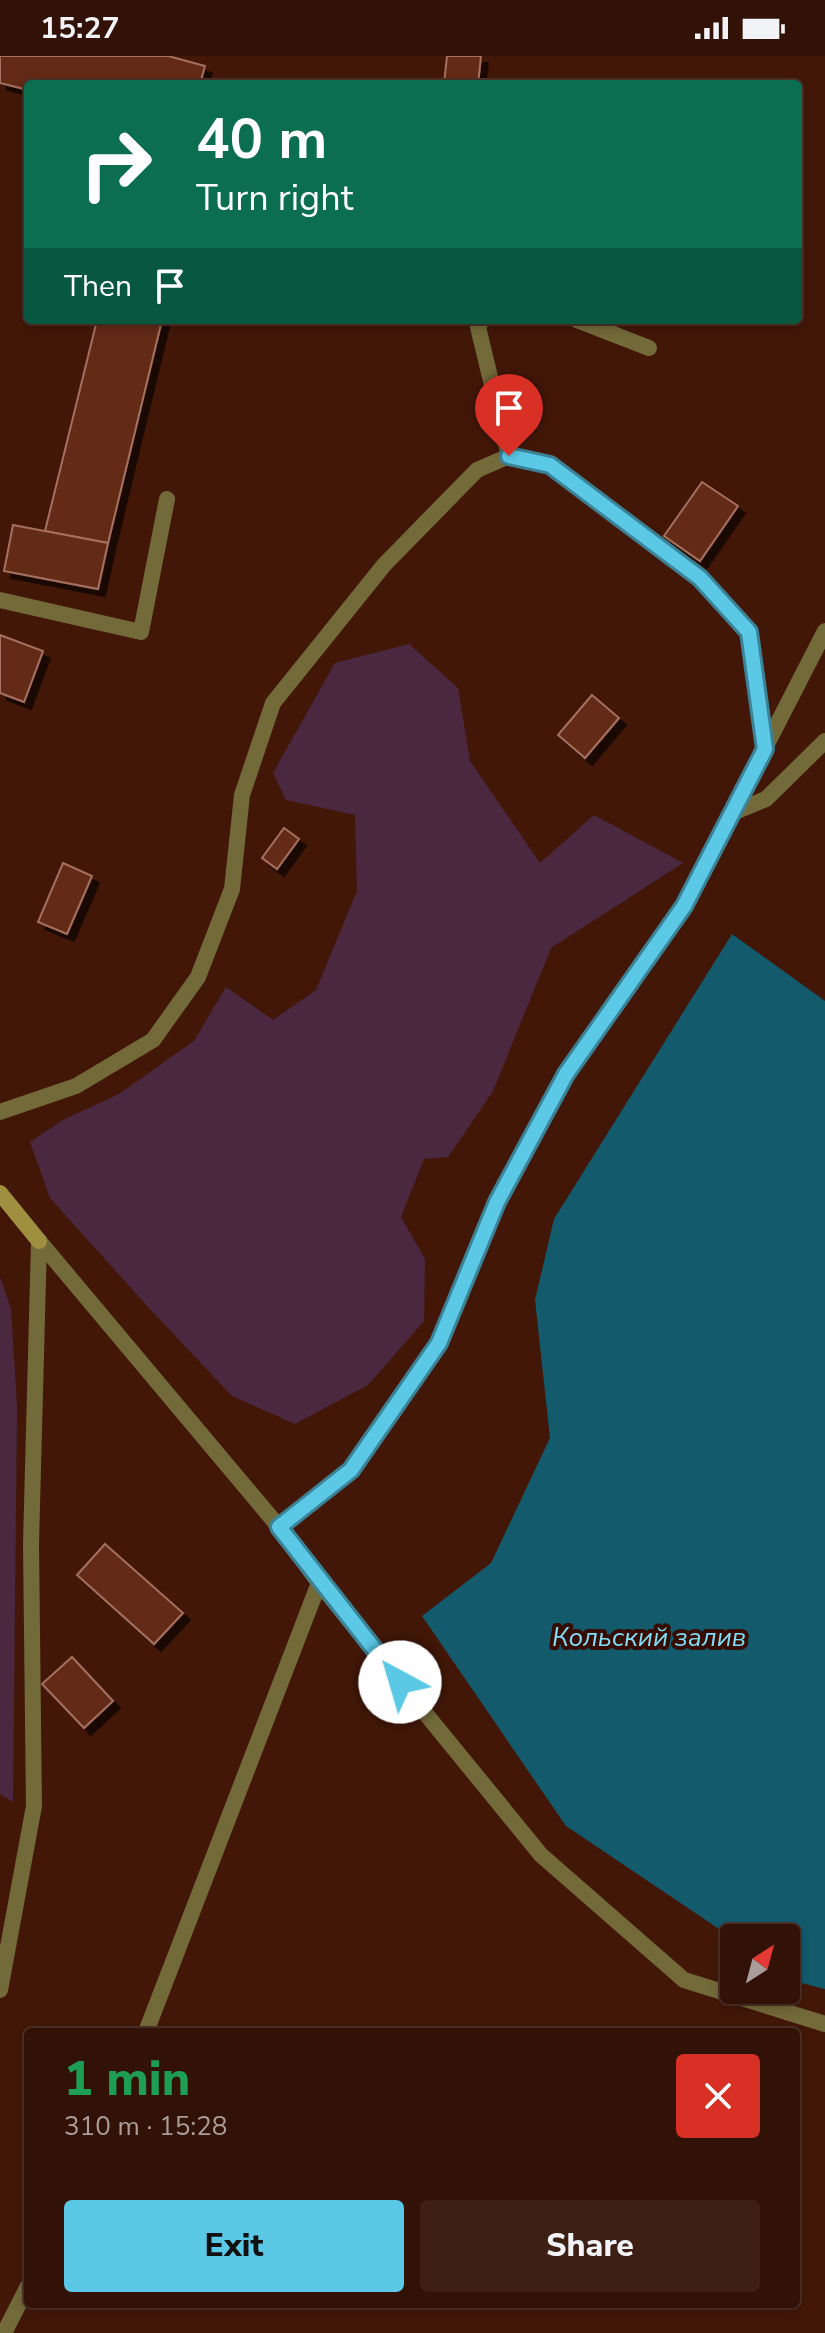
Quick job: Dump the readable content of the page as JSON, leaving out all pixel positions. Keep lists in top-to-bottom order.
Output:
{
  "water": ["Кольский залив"],
  "north": "top right",
  "page": {
    "status": "15:27",
    "turn": ["40 m", "Turn right"],
    "then": "Then",
    "heading": ["1 min", "310 m · 15:28"],
    "buttons": ["Exit", "Share"]
  }
}
